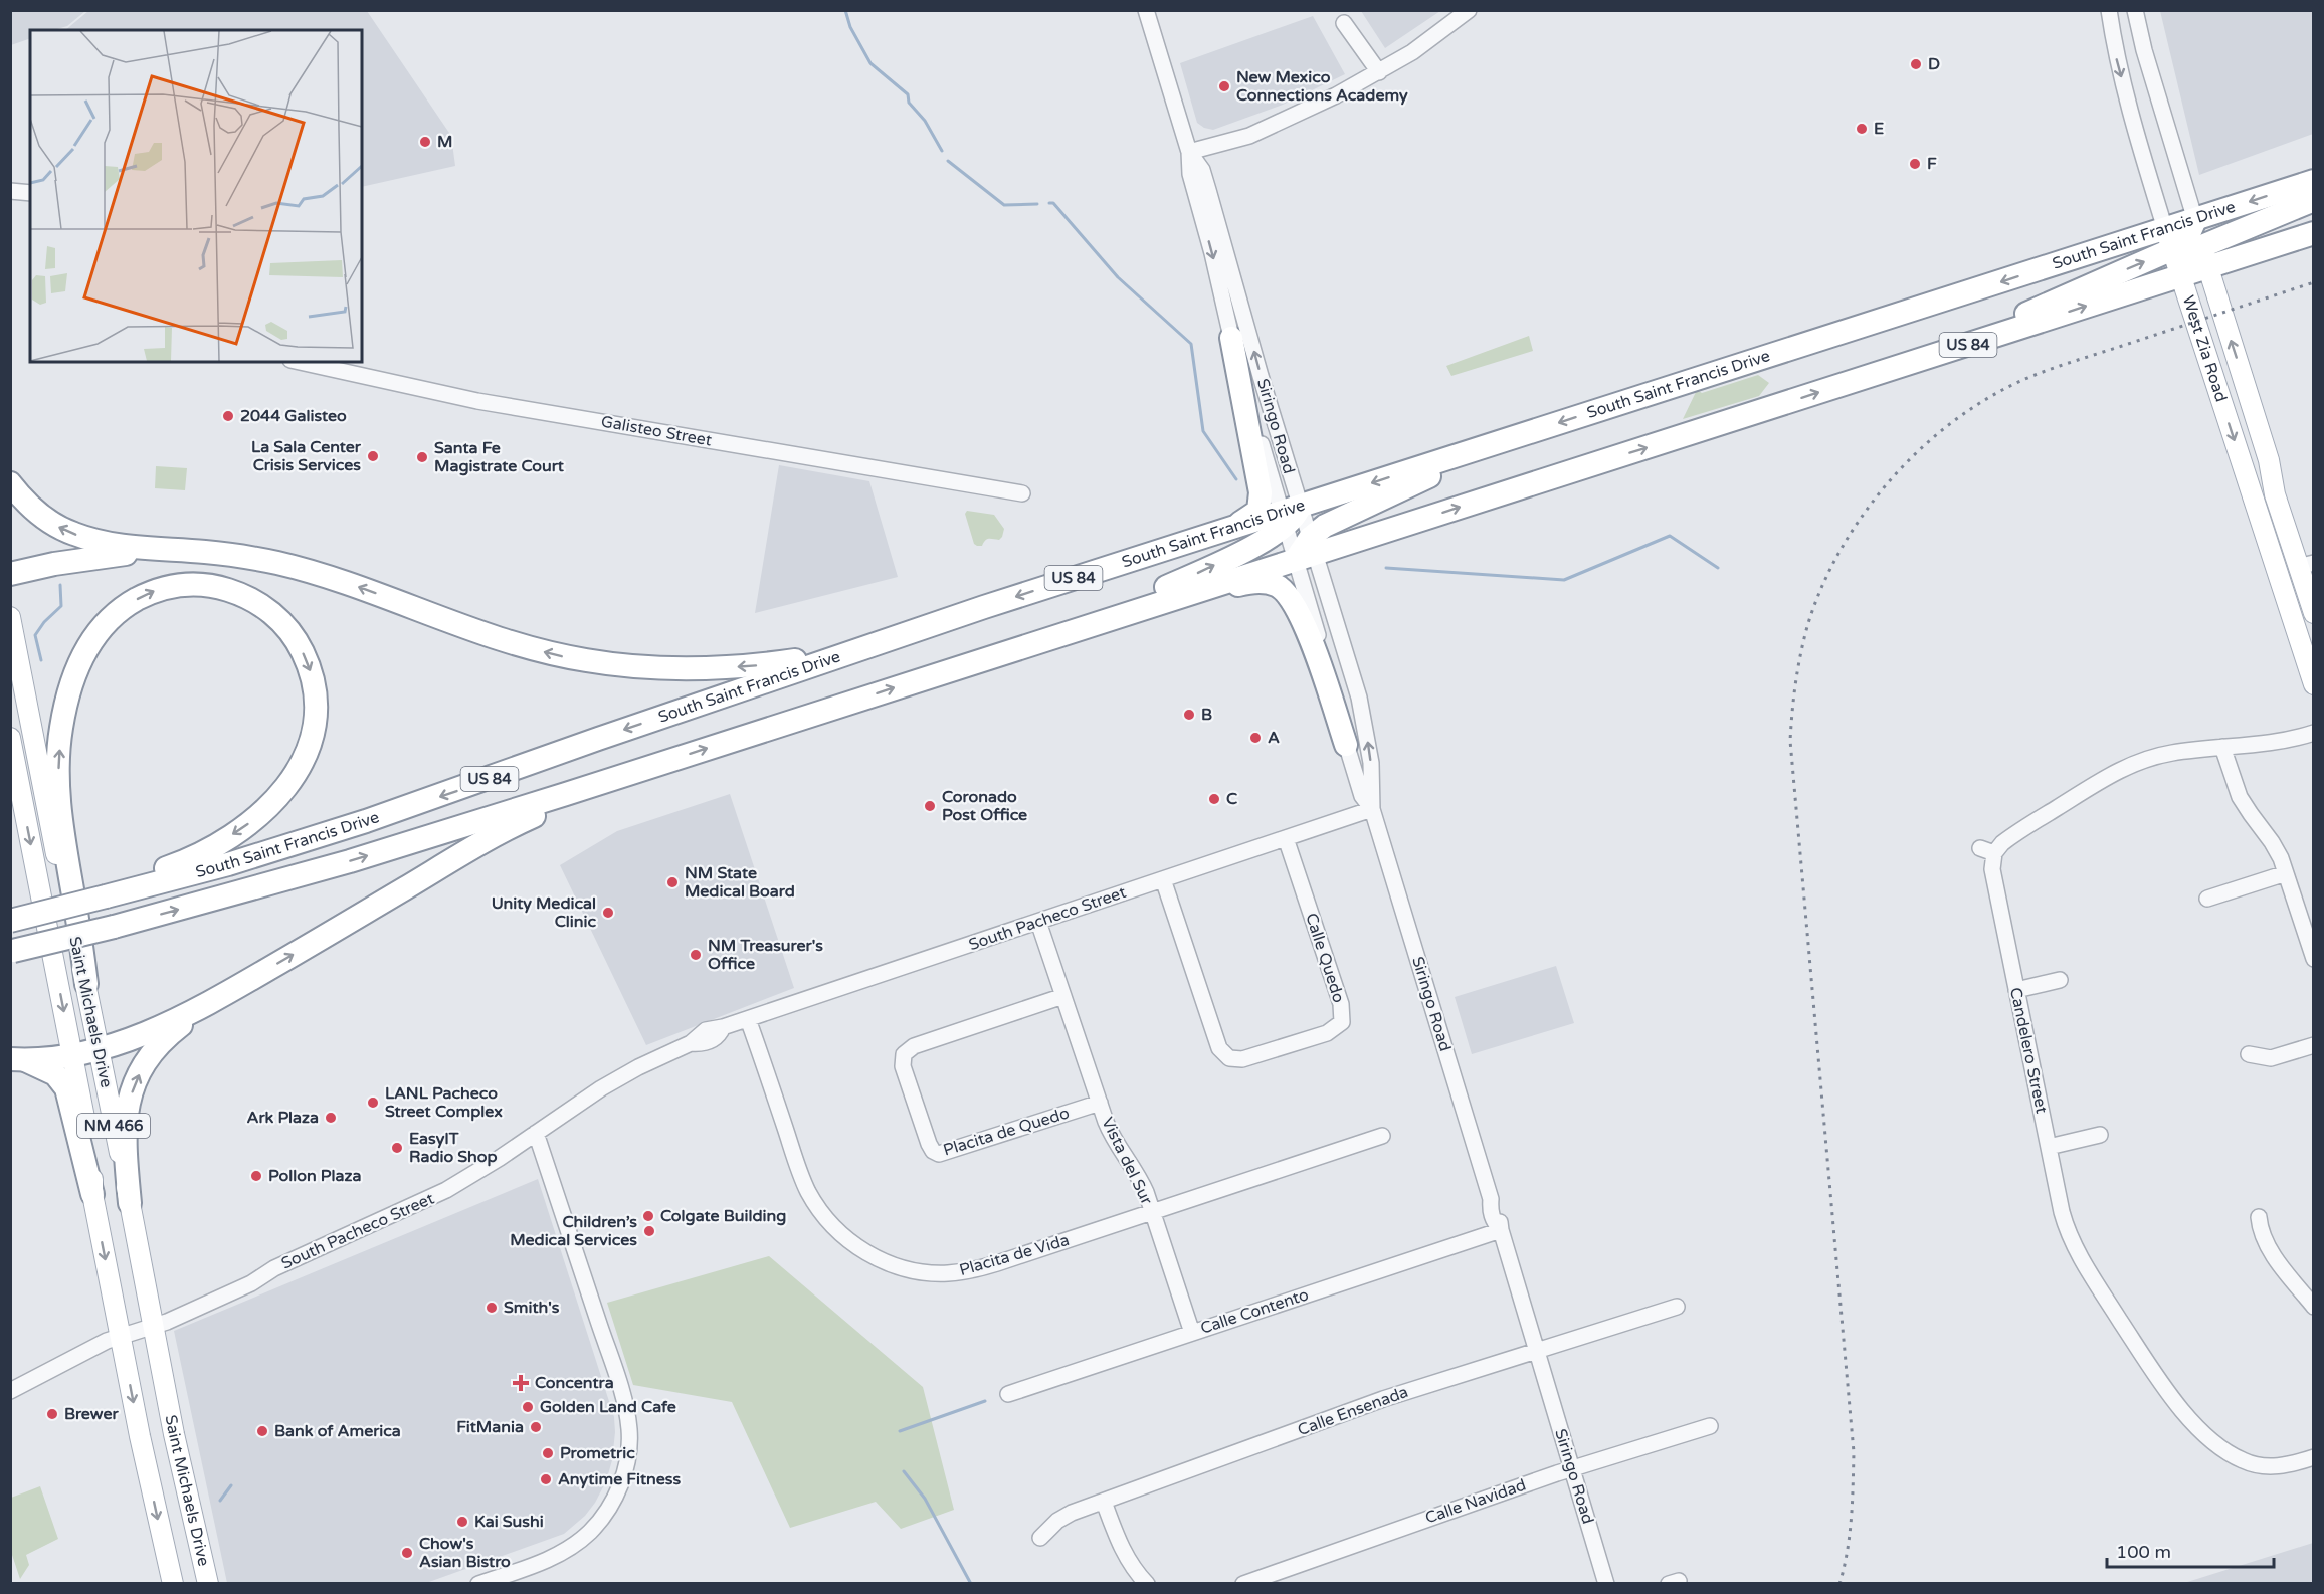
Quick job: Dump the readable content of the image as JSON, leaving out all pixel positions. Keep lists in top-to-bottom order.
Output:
{
  "streets": {
    "highway": ["South Saint Francis Drive", "US 84"],
    "main road": ["West Zia Road", "Saint Michaels Drive", "NM 466"],
    "street": [
      "Siringo Road",
      "Galisteo Street",
      "South Pacheco Street",
      "Calle Quedo",
      "Candelero Street",
      "Placita de Quedo",
      "Vista del Sur",
      "Placita de Vida",
      "Calle Contento",
      "Calle Ensenada",
      "Calle Navidad"
    ]
  },
  "crossings": [
    ["South Saint Francis Drive", "West Zia Road"],
    ["South Saint Francis Drive", "Siringo Road"],
    ["Siringo Road", "South Pacheco Street"],
    ["Siringo Road", "Calle Contento"],
    ["Siringo Road", "Calle Ensenada"],
    ["Siringo Road", "Calle Navidad"],
    ["South Pacheco Street", "Calle Quedo"],
    ["South Pacheco Street", "Saint Michaels Drive"],
    ["South Pacheco Street", "Vista del Sur"],
    ["South Pacheco Street", "Placita de Vida"],
    ["Placita de Quedo", "Vista del Sur"],
    ["Vista del Sur", "Placita de Vida"],
    ["Vista del Sur", "Calle Contento"]
  ],
  "places": {
    "other": [
      "D",
      "New Mexico Connections Academy",
      "E",
      "M",
      "F",
      "2044 Galisteo",
      "La Sala Center Crisis Services",
      "Santa Fe Magistrate Court",
      "B",
      "A",
      "C",
      "Coronado Post Office",
      "NM State Medical Board",
      "Unity Medical Clinic",
      "NM Treasurer's Office",
      "LANL Pacheco Street Complex",
      "Ark Plaza",
      "EasyIT Radio Shop",
      "Pollon Plaza",
      "Colgate Building",
      "Children’s Medical Services",
      "Smith's",
      "Golden Land Cafe",
      "Brewer",
      "FitMania",
      "Bank of America",
      "Prometric",
      "Anytime Fitness",
      "Kai Sushi",
      "Chow's Asian Bistro"
    ],
    "health": ["Concentra"]
  },
  "scale_bar": "100 m"
}
